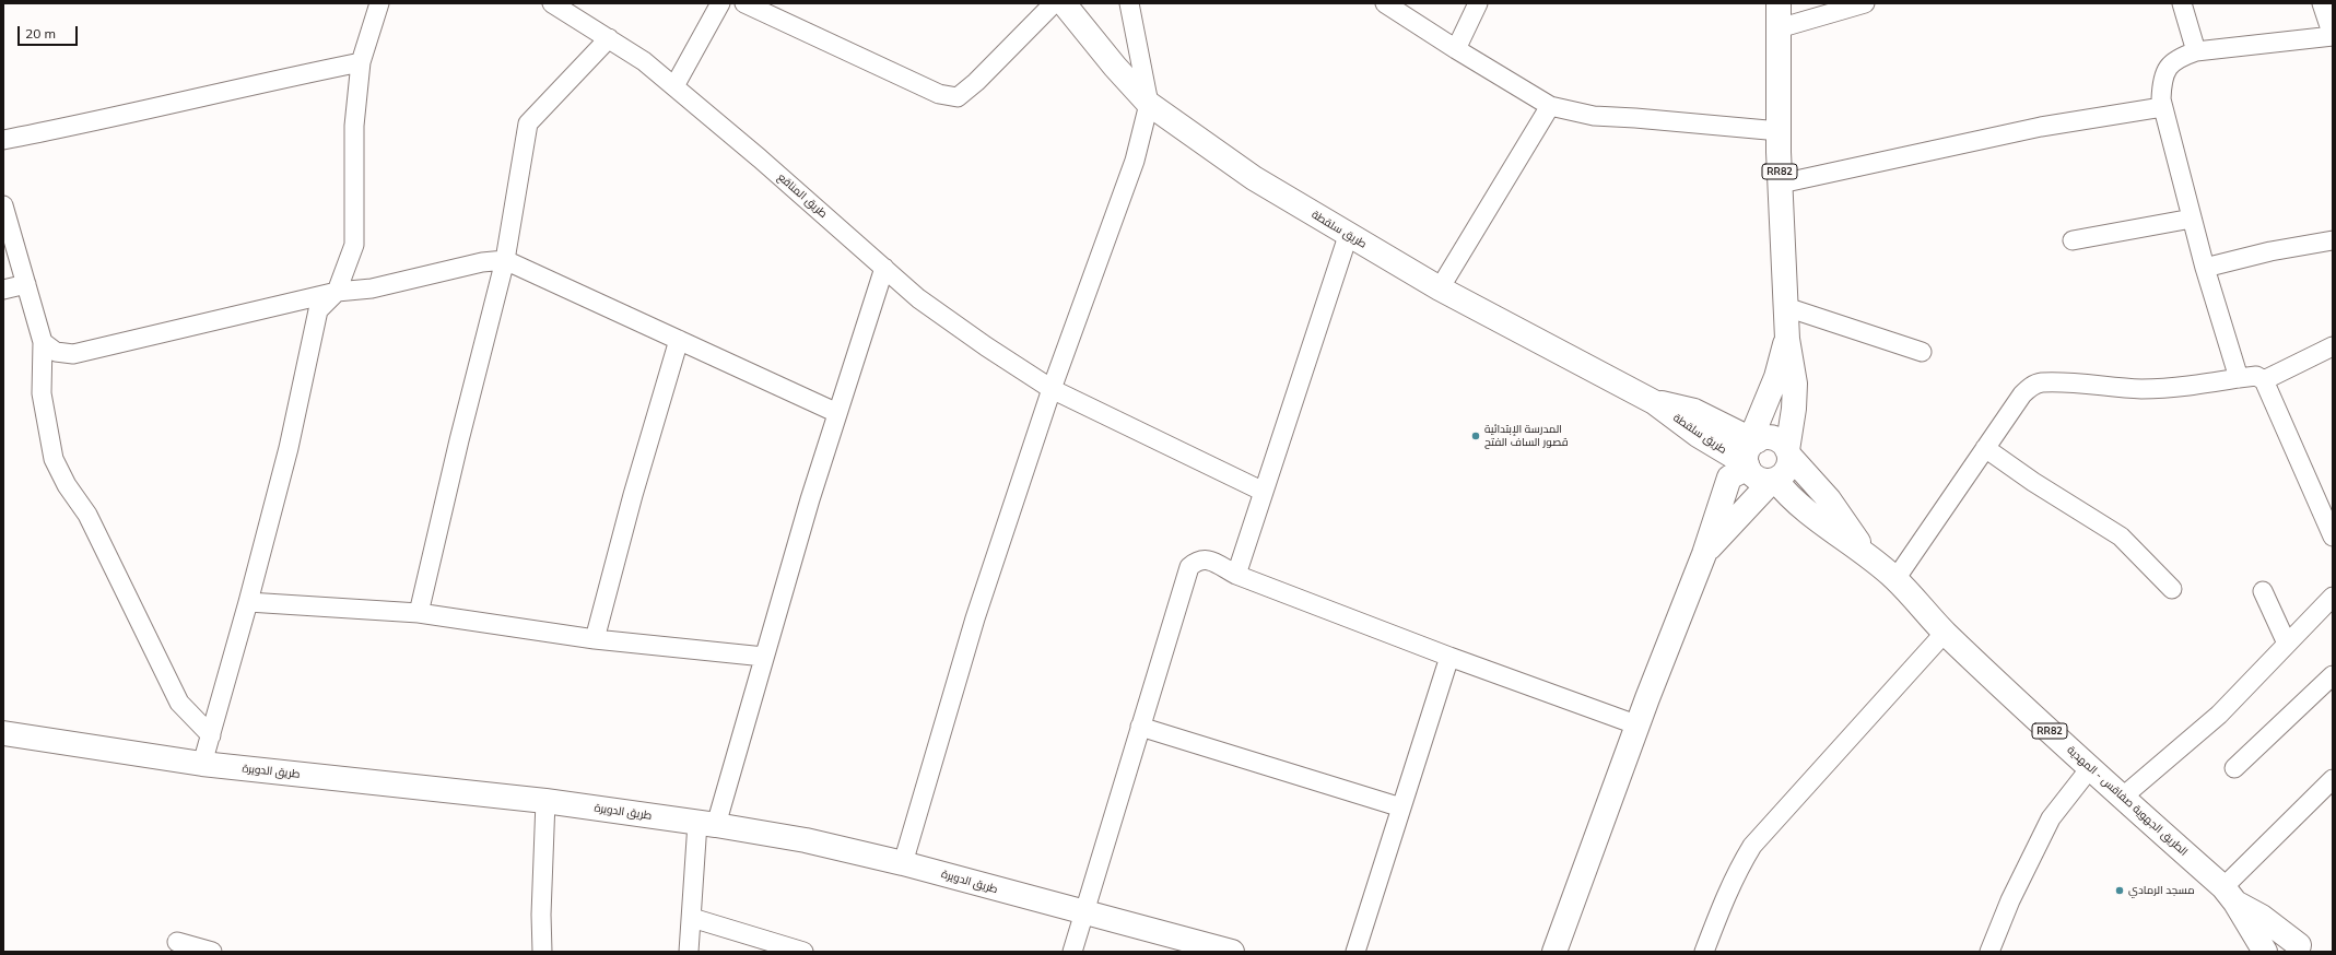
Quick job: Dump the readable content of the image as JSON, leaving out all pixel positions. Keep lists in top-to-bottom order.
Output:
{
  "streets": {
    "street": [
      "RR82",
      "طريق المناقع",
      "طريق سلقطة",
      "طريق الدويرة",
      "الطريق الجهوية صفاقس - المهدية"
    ]
  },
  "crossings": [
    ["RR82", "طريق سلقطة"],
    ["RR82", "الطريق الجهوية صفاقس - المهدية"],
    ["طريق سلقطة", "الطريق الجهوية صفاقس - المهدية"]
  ],
  "places": ["المدرسة الإبتدائية قصور الساف الفتح", "مسجد الرمادي"],
  "scale_bar": "20 m"
}
